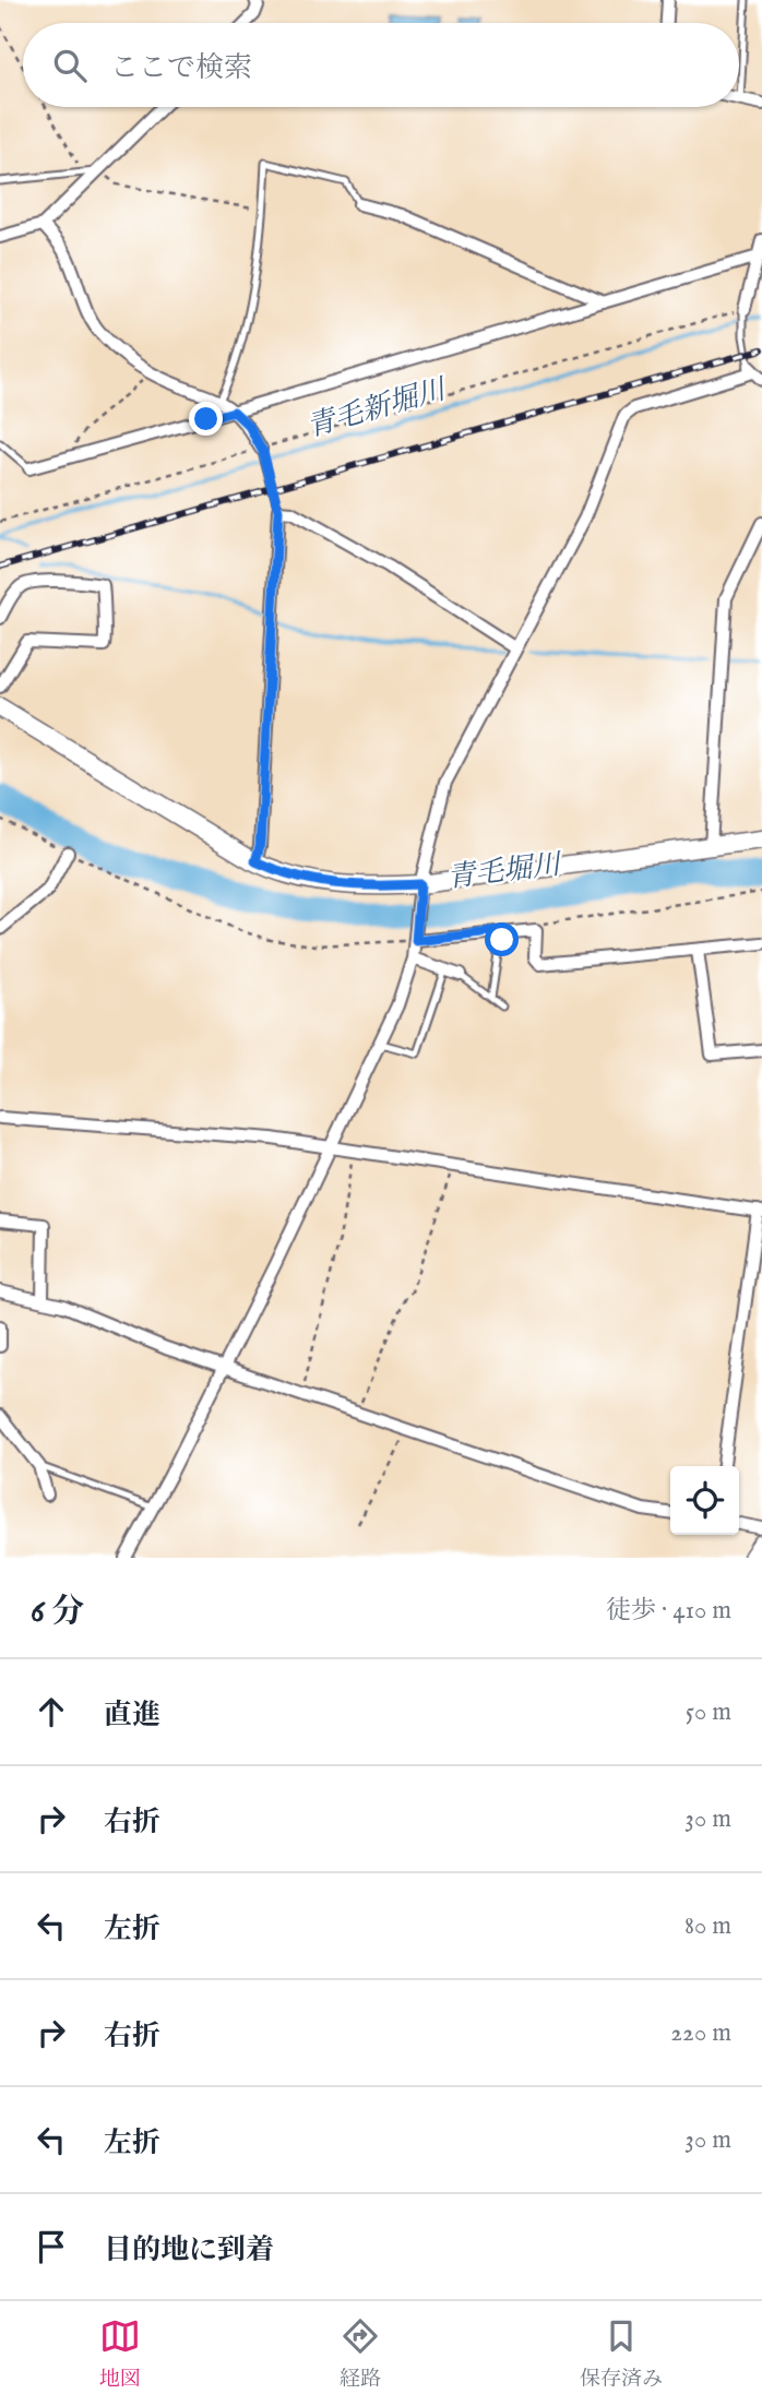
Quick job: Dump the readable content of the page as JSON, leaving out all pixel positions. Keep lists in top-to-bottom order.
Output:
{
  "water": ["青毛新堀川", "青毛堀川"],
  "page": {
    "search": "ここで検索",
    "heading": ["6 分", "徒歩 · 410 m"],
    "list": [
      ["直進", "50 m"],
      ["右折", "30 m"],
      ["左折", "80 m"],
      ["右折", "220 m"],
      ["左折", "30 m"],
      "目的地に到着"
    ],
    "nav": ["地図", "経路", "保存済み"]
  }
}
